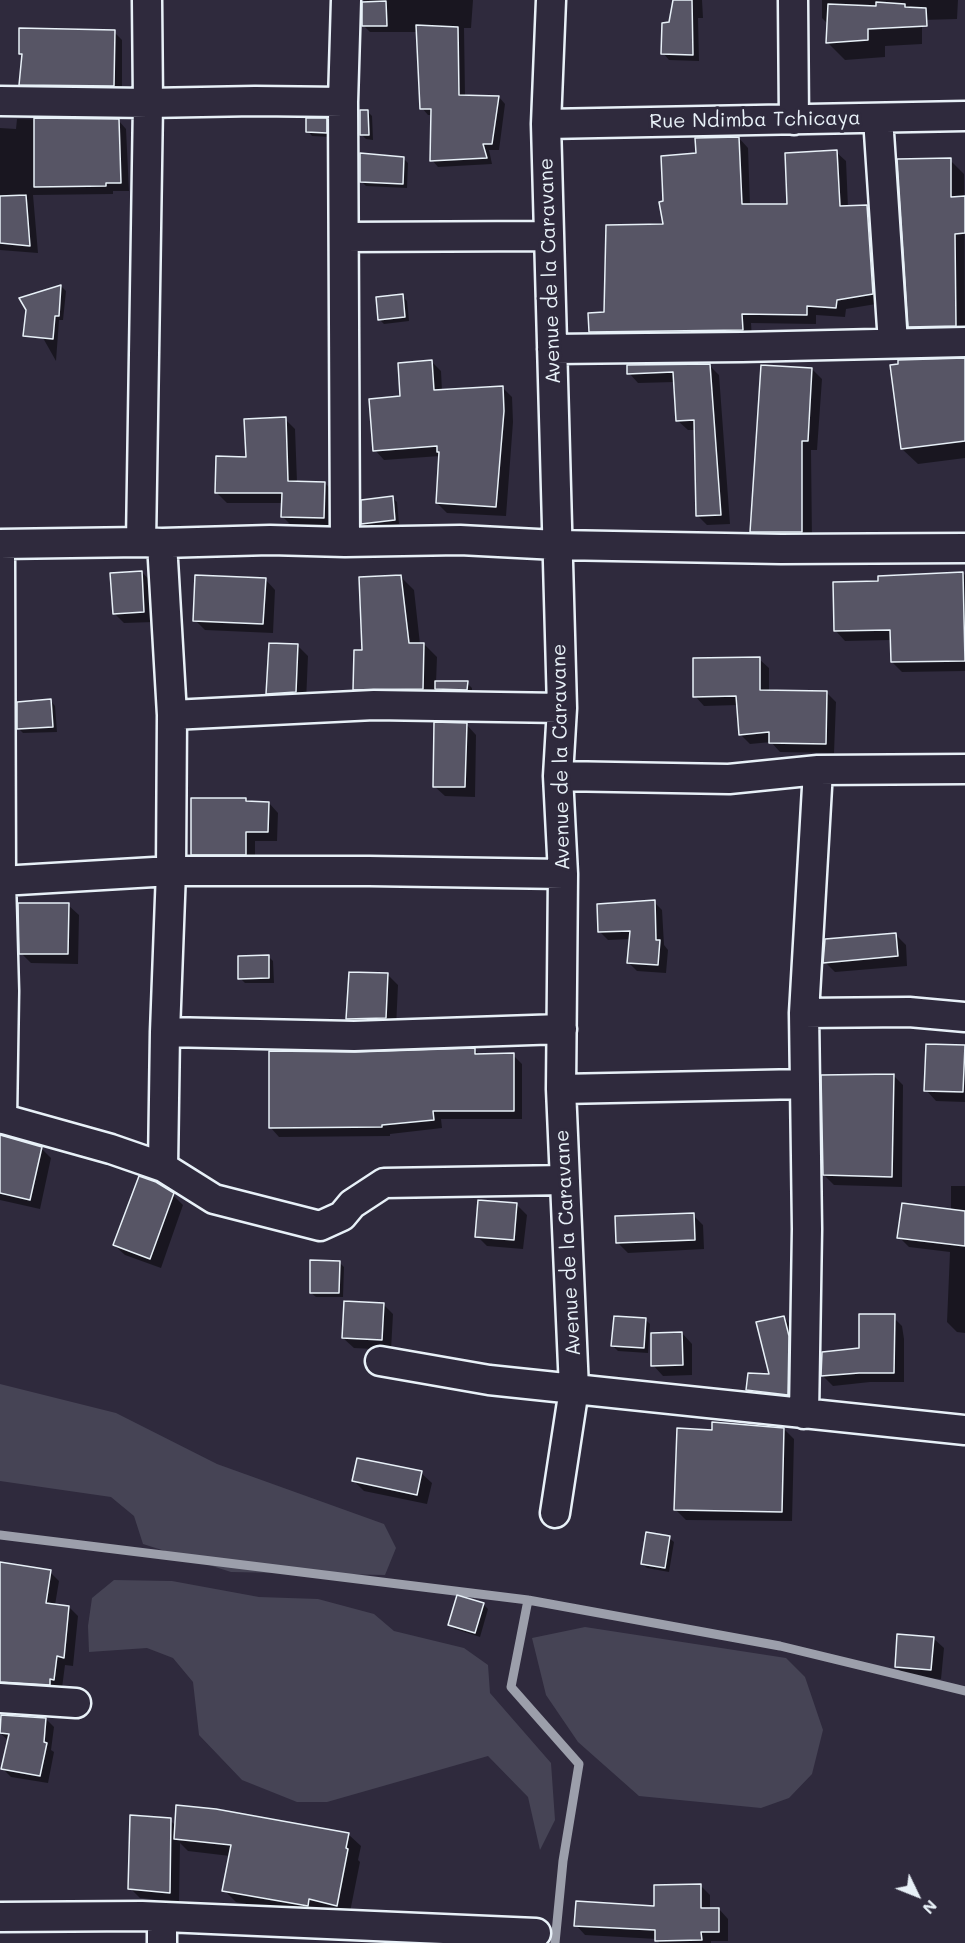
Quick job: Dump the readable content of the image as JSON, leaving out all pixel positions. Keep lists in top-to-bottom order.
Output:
{
  "streets": {
    "street": ["Rue Ndimba Tchicaya", "Avenue de la Caravane"]
  },
  "crossings": [
    ["Rue Ndimba Tchicaya", "Avenue de la Caravane"]
  ],
  "north": "bottom right"
}
